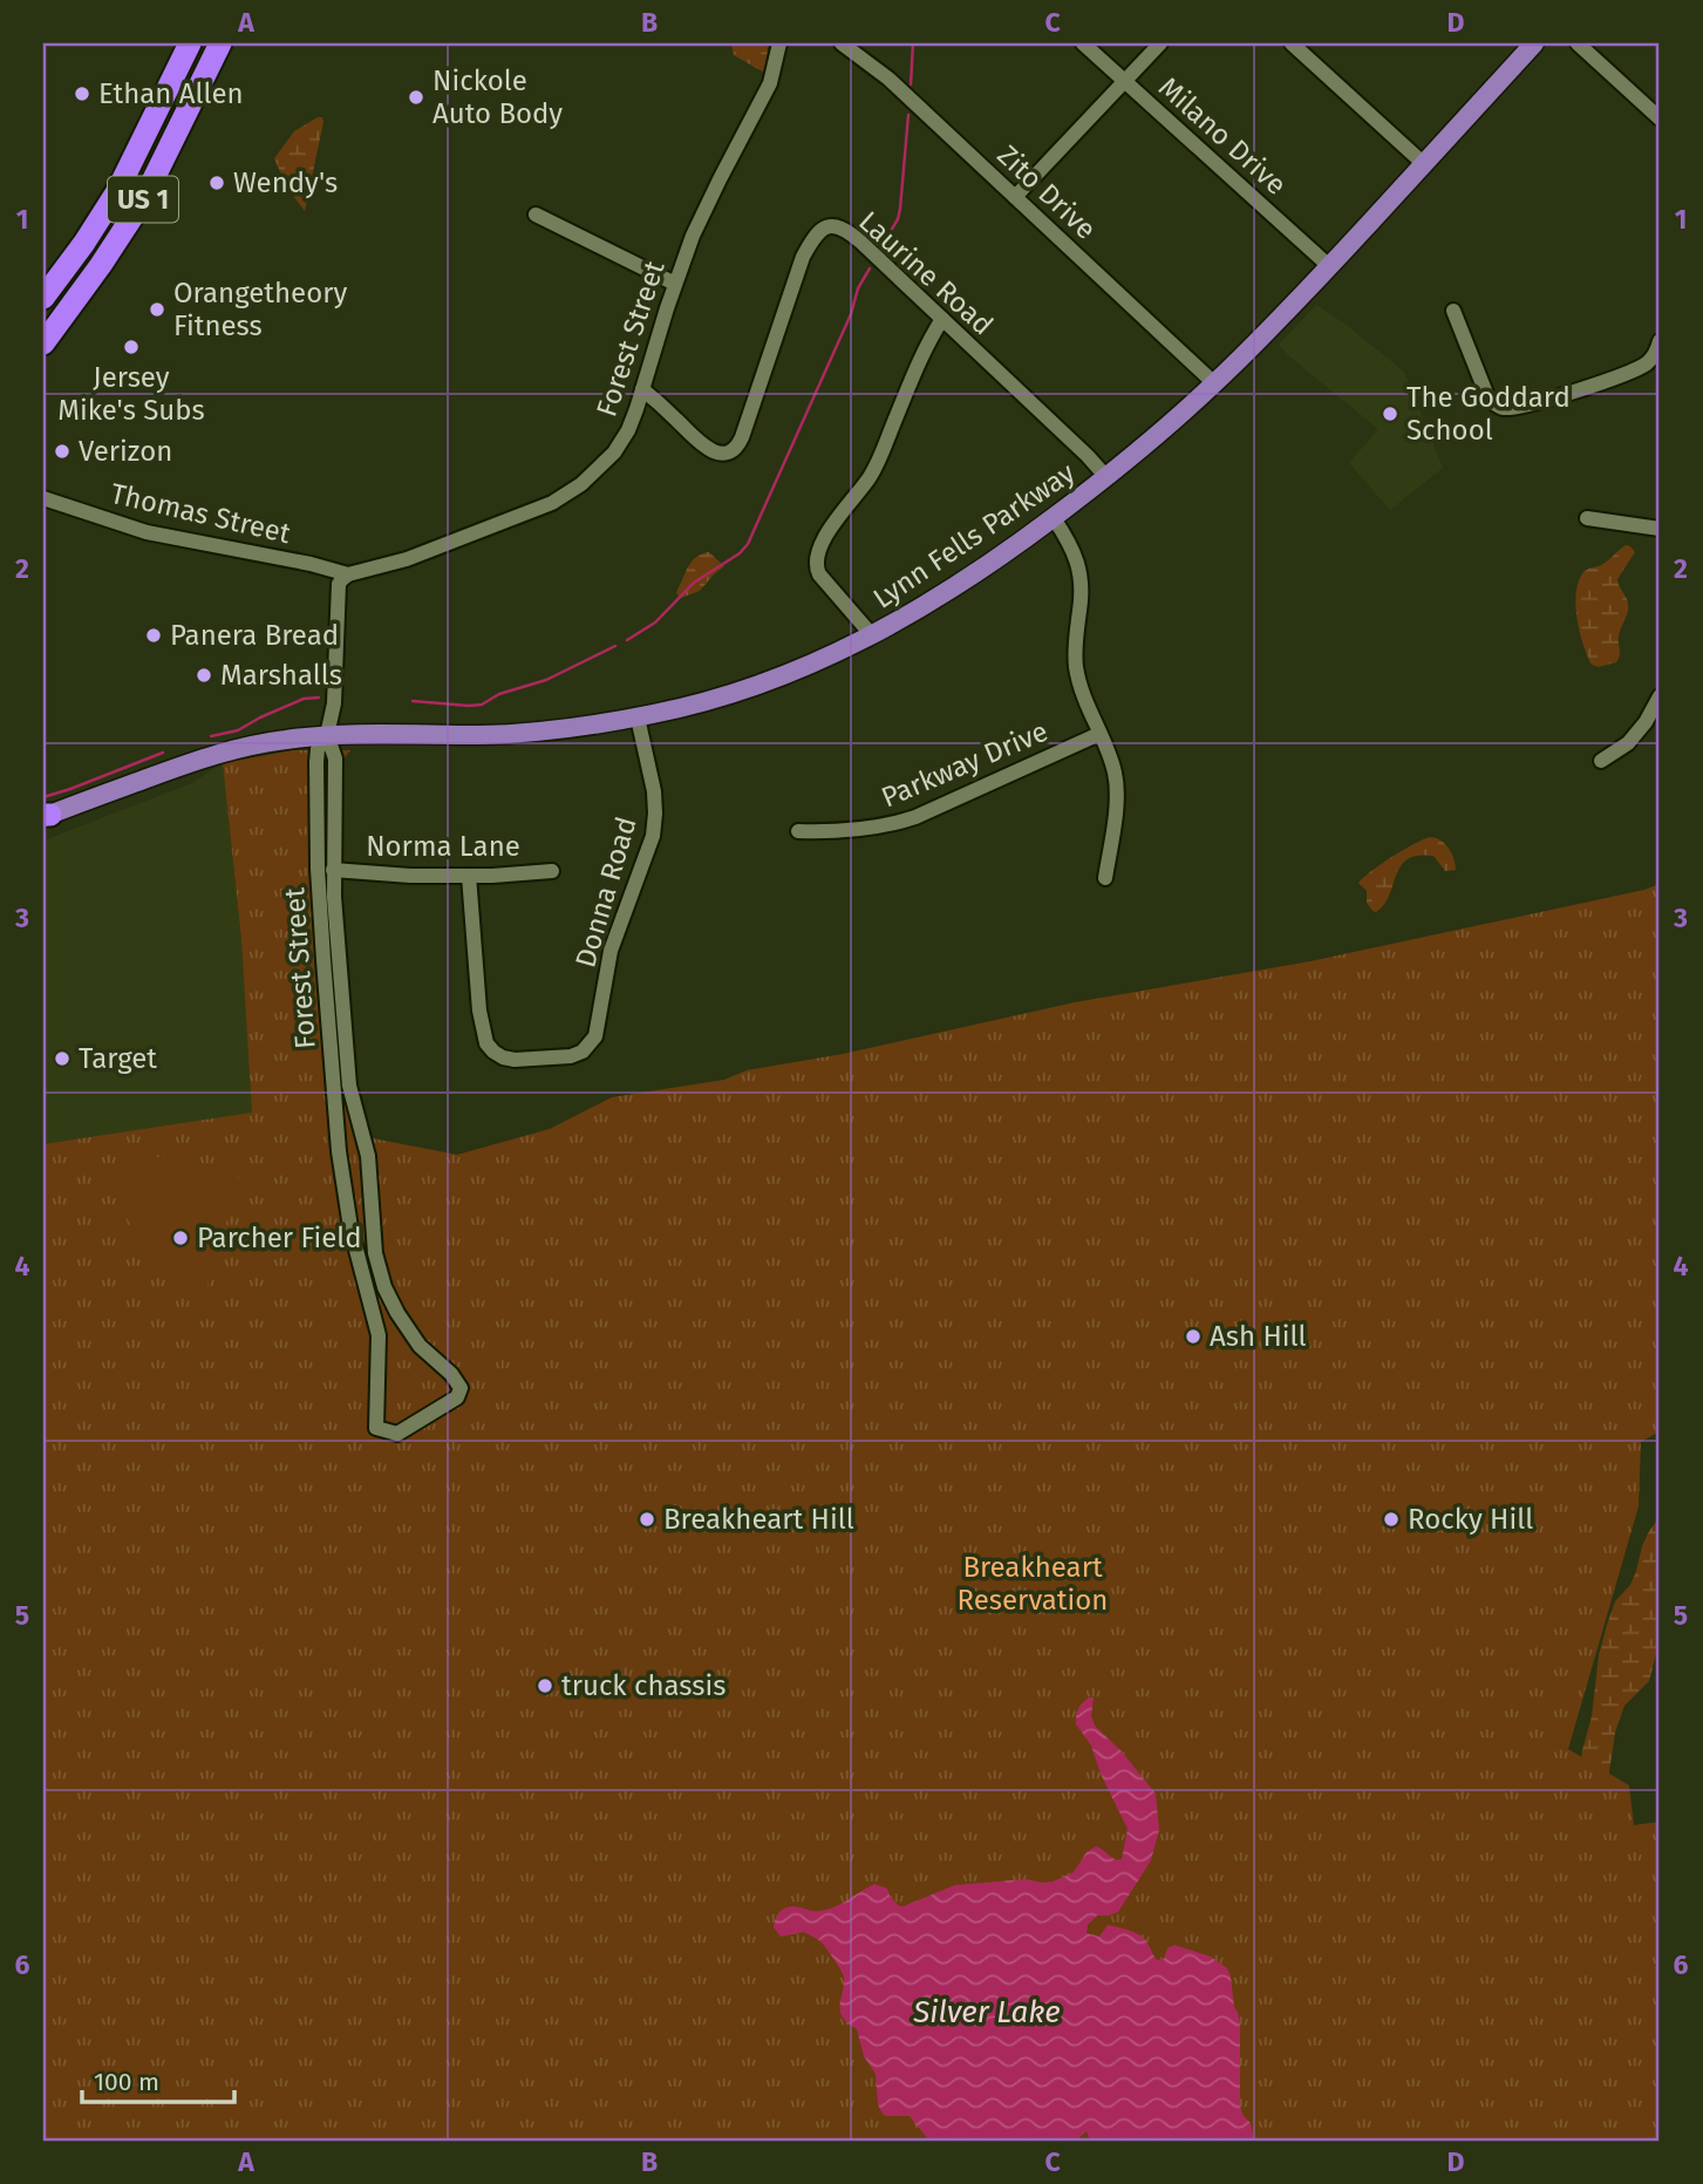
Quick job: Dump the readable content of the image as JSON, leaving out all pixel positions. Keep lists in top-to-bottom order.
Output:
{
  "streets": {
    "highway": ["US 1"],
    "main road": ["Lynn Fells Parkway"],
    "street": [
      "Milano Drive",
      "Zito Drive",
      "Laurine Road",
      "Forest Street",
      "Thomas Street",
      "Parkway Drive",
      "Norma Lane",
      "Donna Road"
    ]
  },
  "crossings": [
    ["Milano Drive", "Lynn Fells Parkway"],
    ["Zito Drive", "Lynn Fells Parkway"],
    ["Laurine Road", "Forest Street"],
    ["Laurine Road", "Lynn Fells Parkway"],
    ["Forest Street", "Thomas Street"],
    ["Forest Street", "Lynn Fells Parkway"],
    ["Forest Street", "Norma Lane"],
    ["Lynn Fells Parkway", "Donna Road"],
    ["Norma Lane", "Donna Road"]
  ],
  "water": ["Silver Lake"],
  "parks": ["Breakheart Reservation"],
  "places": [
    "Ethan Allen",
    "Nickole Auto Body",
    "Wendy's",
    "Orangetheory Fitness",
    "Jersey Mike's Subs",
    "The Goddard School",
    "Verizon",
    "Panera Bread",
    "Marshalls",
    "Target",
    "Parcher Field",
    "Ash Hill",
    "Breakheart Hill",
    "Rocky Hill",
    "truck chassis"
  ],
  "scale_bar": "100 m",
  "grid": {
    "columns": [
      "A",
      "B",
      "C",
      "D"
    ],
    "rows": [
      "1",
      "2",
      "3",
      "4",
      "5",
      "6"
    ]
  }
}
